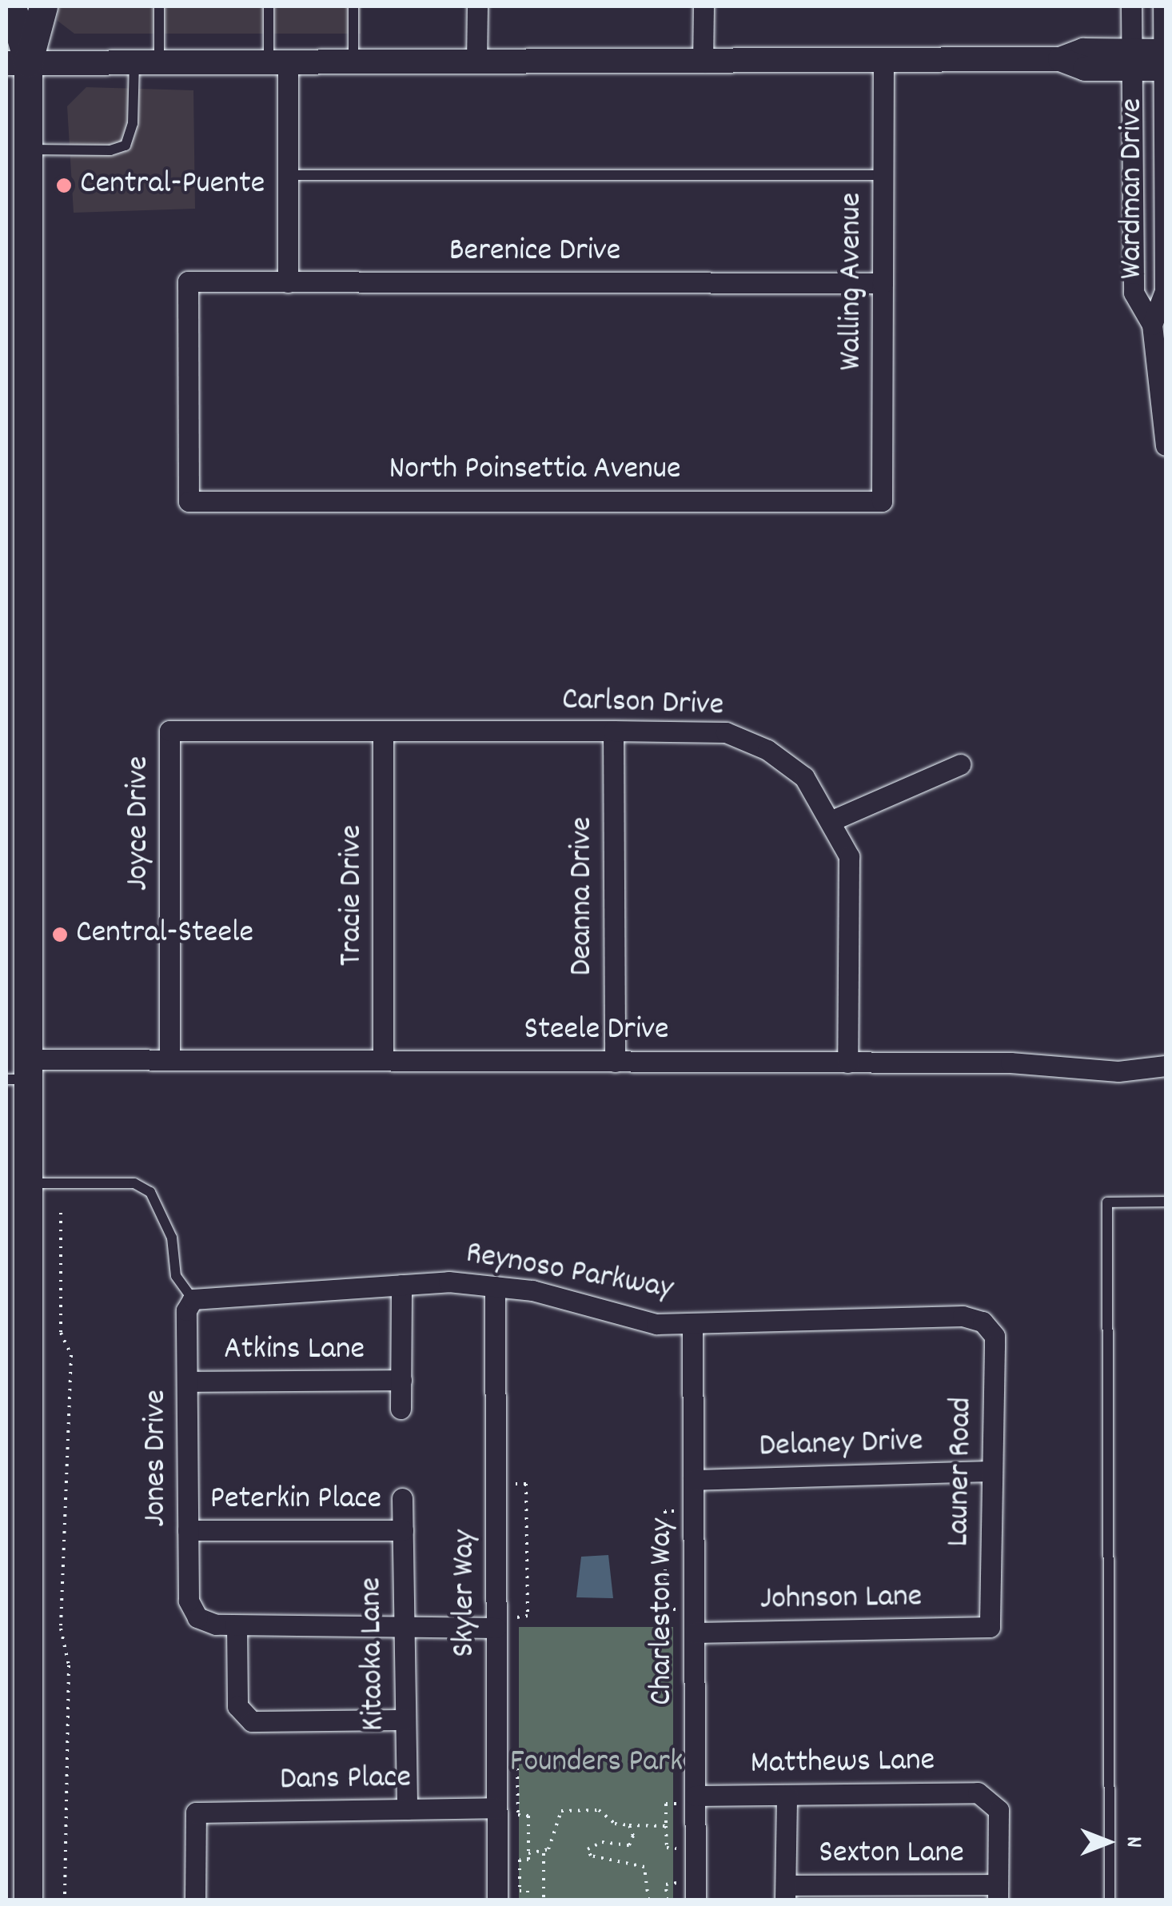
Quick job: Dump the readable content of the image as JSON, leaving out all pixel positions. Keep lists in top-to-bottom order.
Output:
{
  "streets": {
    "street": [
      "Wardman Drive",
      "Berenice Drive",
      "Walling Avenue",
      "North Poinsettia Avenue",
      "Carlson Drive",
      "Joyce Drive",
      "Tracie Drive",
      "Deanna Drive",
      "Steele Drive",
      "Reynoso Parkway",
      "Atkins Lane",
      "Delaney Drive",
      "Jones Drive",
      "Launer Road",
      "Peterkin Place",
      "Skyler Way",
      "Johnson Lane",
      "Charleston Way",
      "Kitaoka Lane",
      "Matthews Lane",
      "Dans Place",
      "Sexton Lane"
    ]
  },
  "crossings": [
    ["Berenice Drive", "Walling Avenue"],
    ["Berenice Drive", "North Poinsettia Avenue"],
    ["Walling Avenue", "North Poinsettia Avenue"],
    ["Carlson Drive", "Joyce Drive"],
    ["Carlson Drive", "Tracie Drive"],
    ["Carlson Drive", "Deanna Drive"],
    ["Carlson Drive", "Steele Drive"],
    ["Joyce Drive", "Steele Drive"],
    ["Tracie Drive", "Steele Drive"],
    ["Deanna Drive", "Steele Drive"],
    ["Reynoso Parkway", "Jones Drive"],
    ["Reynoso Parkway", "Launer Road"],
    ["Reynoso Parkway", "Skyler Way"],
    ["Reynoso Parkway", "Charleston Way"],
    ["Atkins Lane", "Jones Drive"],
    ["Delaney Drive", "Launer Road"],
    ["Delaney Drive", "Charleston Way"],
    ["Jones Drive", "Peterkin Place"],
    ["Launer Road", "Johnson Lane"],
    ["Peterkin Place", "Kitaoka Lane"],
    ["Skyler Way", "Dans Place"],
    ["Johnson Lane", "Charleston Way"],
    ["Charleston Way", "Matthews Lane"],
    ["Kitaoka Lane", "Dans Place"],
    ["Matthews Lane", "Sexton Lane"]
  ],
  "parks": ["Founders Park"],
  "places": ["Central-Puente", "Central-Steele"],
  "north": "right"
}
